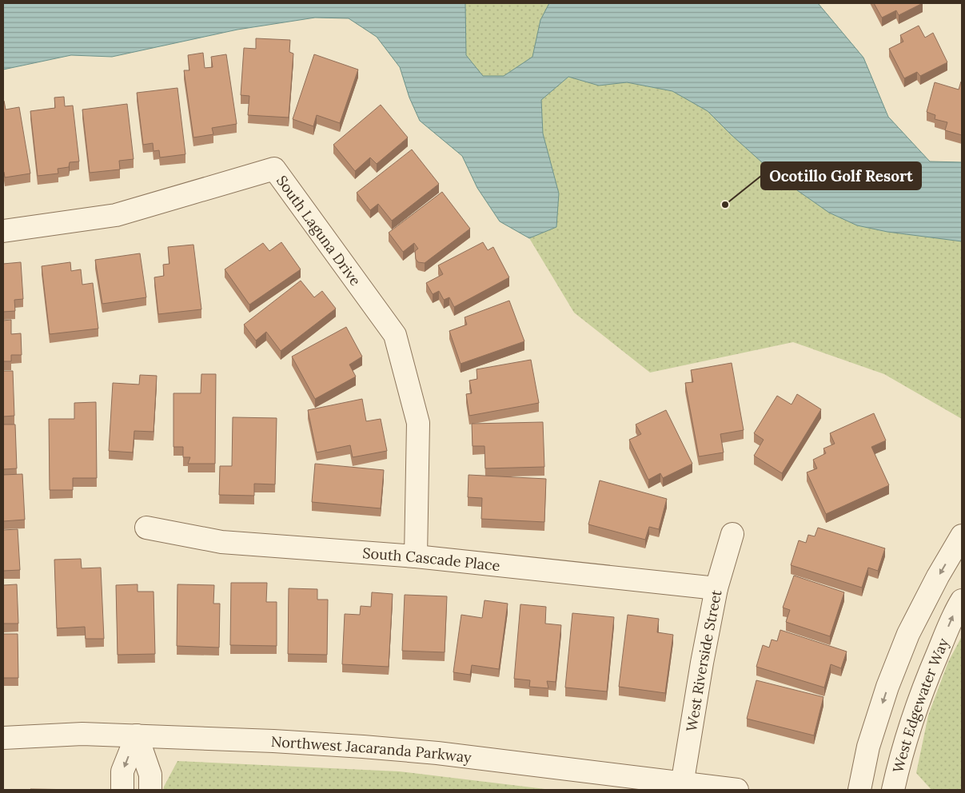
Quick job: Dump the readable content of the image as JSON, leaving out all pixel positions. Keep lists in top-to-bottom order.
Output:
{
  "streets": {
    "street": [
      "South Laguna Drive",
      "South Cascade Place",
      "West Riverside Street",
      "West Edgewater Way",
      "Northwest Jacaranda Parkway"
    ]
  },
  "crossings": [
    ["South Laguna Drive", "South Cascade Place"],
    ["South Cascade Place", "West Riverside Street"],
    ["West Riverside Street", "Northwest Jacaranda Parkway"]
  ],
  "places": ["Ocotillo Golf Resort"]
}
